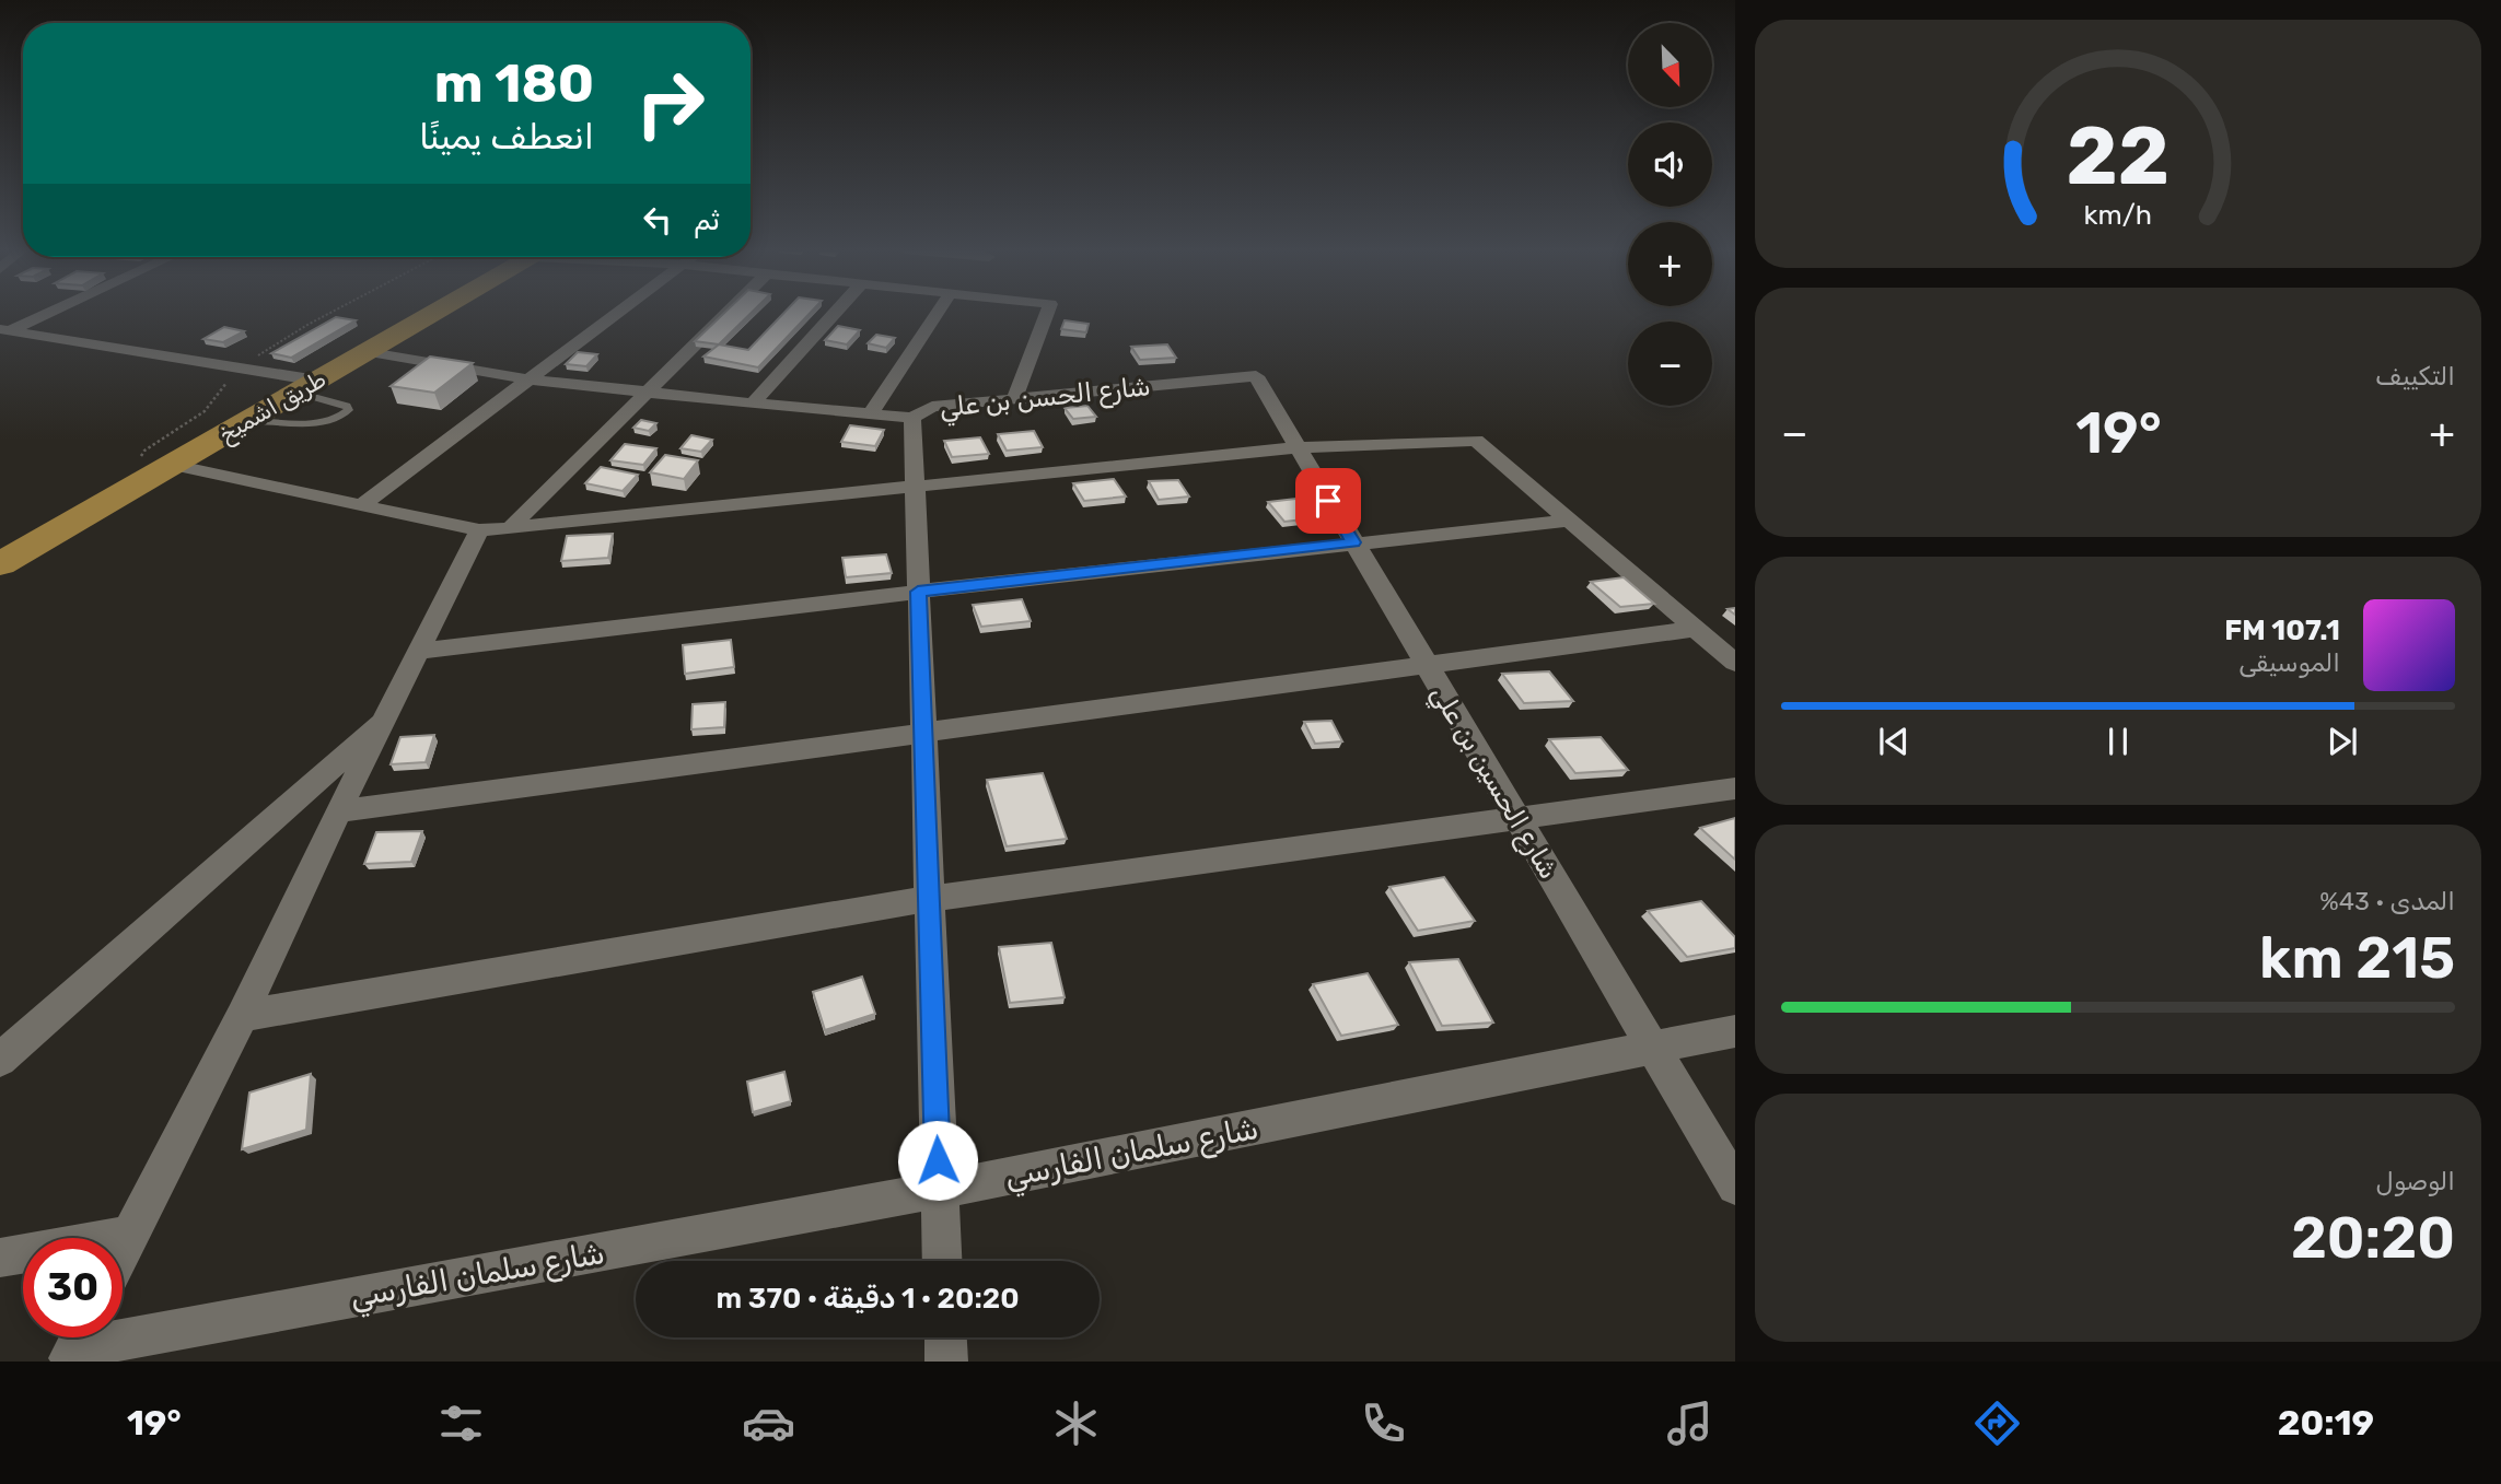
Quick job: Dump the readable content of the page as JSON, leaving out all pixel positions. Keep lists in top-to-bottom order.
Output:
{
  "streets": {
    "highway": ["طريق اشميخ"],
    "street": ["شارع الحسن بن علي", "شارع الحسين بن علي", "شارع سلمان الفارسي"]
  },
  "crossings": [
    ["شارع الحسن بن علي", "شارع الحسين بن علي"],
    ["شارع الحسن بن علي", "شارع سلمان الفارسي"],
    ["شارع الحسين بن علي", "شارع سلمان الفارسي"]
  ],
  "north": "bottom right",
  "page": {
    "map_buttons": ["+", "−"],
    "turn": ["180 m", "انعطف يمينًا"],
    "then": "ثم",
    "tile": [
      "التكييف",
      ["المدى · 43%", "215 km"],
      ["الوصول", "20:20"]
    ],
    "heat": ["−", "19°", "+"],
    "song": ["107.1 FM", "الموسيقى"],
    "limit": "30",
    "trip": "20:20 · 1 دقيقة · 370 m",
    "tabs": ["20:19", "19°"],
    "gauge": ["22", "km/h"]
  }
}
